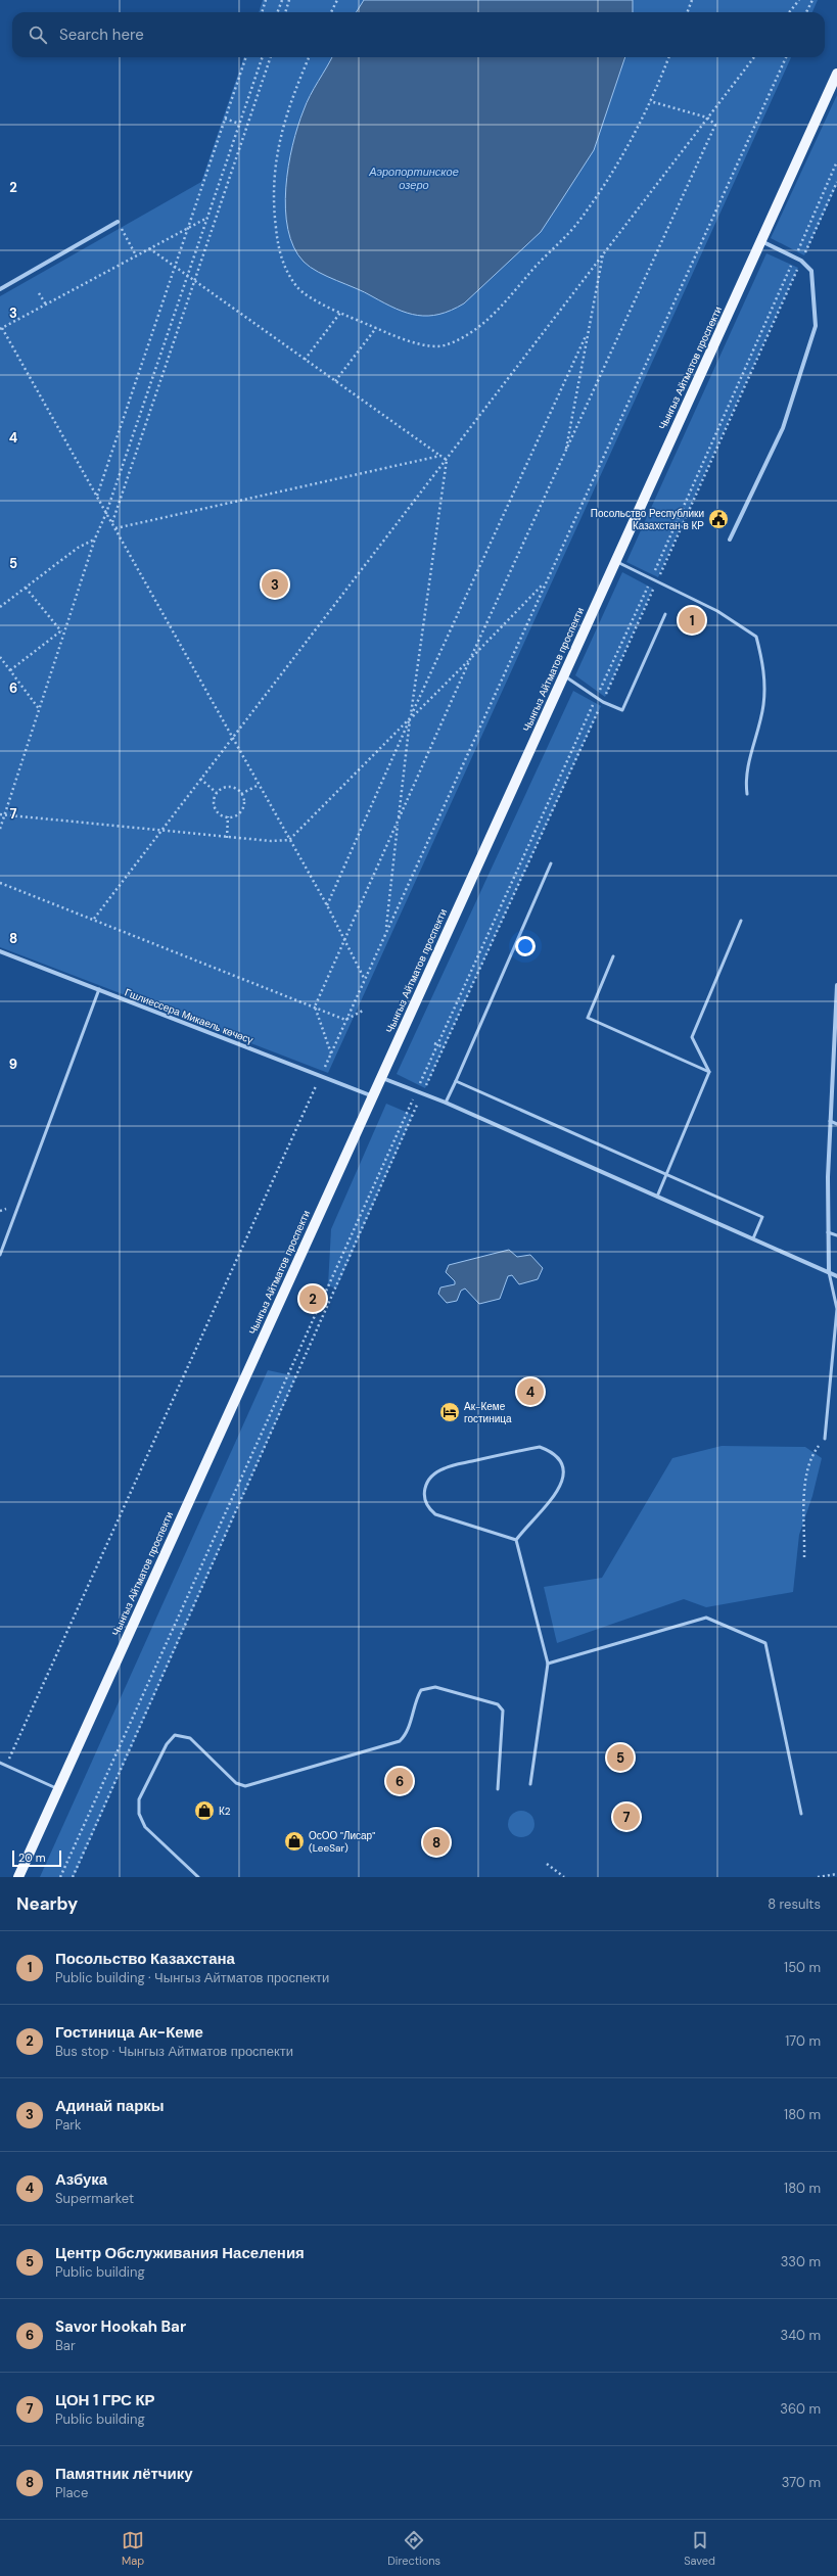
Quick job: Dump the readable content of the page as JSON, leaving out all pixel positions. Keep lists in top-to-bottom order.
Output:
{
  "streets": {
    "main road": ["Чынгыз Айтматов проспекти"],
    "street": ["Гшлиессера Микаель көчөсү"]
  },
  "crossings": [
    ["Чынгыз Айтматов проспекти", "Гшлиессера Микаель көчөсү"]
  ],
  "water": ["Аэропортинское озеро"],
  "places": {
    "public building": ["Посольство Республики Казахстан в КР"],
    "hotel": ["Ак-Кеме гостиница"],
    "shop": ["К2", "ОсОО \"Лисар\" (LeeSar)"]
  },
  "scale_bar": "20 m",
  "page": {
    "search": "Search here",
    "pins": [
      "3",
      "1",
      "2",
      "4",
      "5",
      "6",
      "7",
      "8"
    ],
    "scale": "20 m",
    "heading": ["Nearby", "8 results"],
    "list": [
      {
        "mark": "1",
        "name": "Посольство Казахстана",
        "note": "Public building · Чынгыз Айтматов проспекти",
        "value": "150 m"
      },
      {
        "mark": "2",
        "name": "Гостиница Ак-Кеме",
        "note": "Bus stop · Чынгыз Айтматов проспекти",
        "value": "170 m"
      },
      {
        "mark": "3",
        "name": "Адинай паркы",
        "note": "Park",
        "value": "180 m"
      },
      {
        "mark": "4",
        "name": "Азбука",
        "note": "Supermarket",
        "value": "180 m"
      },
      {
        "mark": "5",
        "name": "Центр Обслуживания Населения",
        "note": "Public building",
        "value": "330 m"
      },
      {
        "mark": "6",
        "name": "Savor Hookah Bar",
        "note": "Bar",
        "value": "340 m"
      },
      {
        "mark": "7",
        "name": "ЦОН 1 ГРС КР",
        "note": "Public building",
        "value": "360 m"
      },
      {
        "mark": "8",
        "name": "Памятник лётчику",
        "note": "Place",
        "value": "370 m"
      }
    ],
    "nav": ["Map", "Directions", "Saved"]
  },
  "grid": {
    "rows": [
      "2",
      "3",
      "4",
      "5",
      "6",
      "7",
      "8",
      "9"
    ]
  }
}
